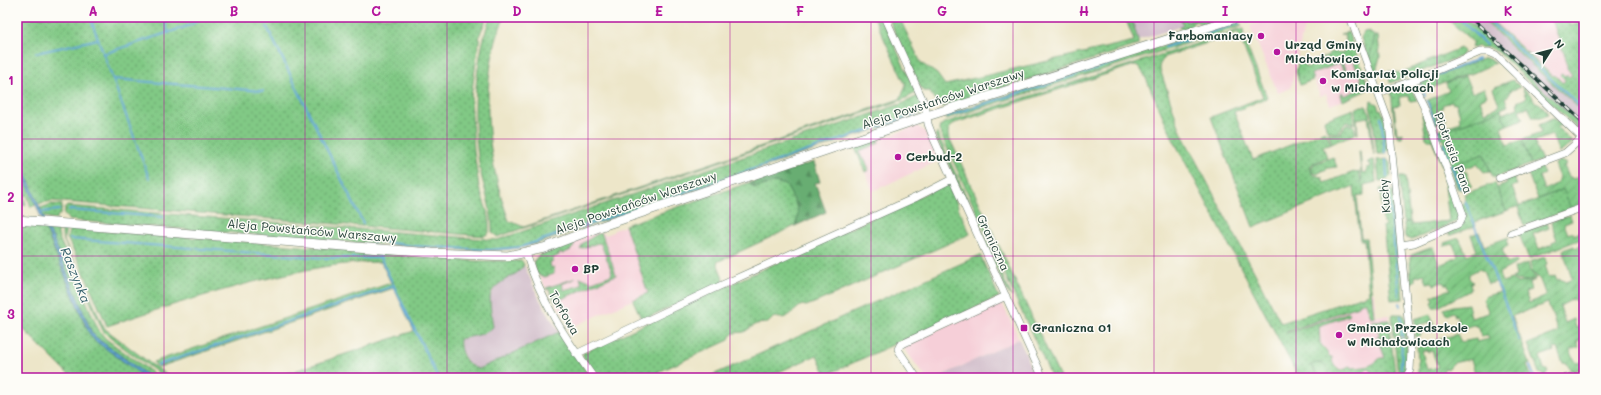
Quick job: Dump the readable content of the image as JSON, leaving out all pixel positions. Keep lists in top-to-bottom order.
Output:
{
  "streets": {
    "street": [
      "Aleja Powstańców Warszawy",
      "Piotrusia Pana",
      "Kuchy",
      "Graniczna",
      "Torfowa"
    ]
  },
  "crossings": [
    ["Aleja Powstańców Warszawy", "Graniczna"],
    ["Aleja Powstańców Warszawy", "Torfowa"],
    ["Piotrusia Pana", "Kuchy"]
  ],
  "water": ["Raszynka"],
  "places": {
    "other": [
      "Farbomaniacy",
      "Urząd Gminy Michałowice",
      "Komisariat Policji w Michałowicach",
      "Cerbud-2",
      "BP",
      "Gminne Przedszkole w Michałowicach"
    ],
    "transit": ["Graniczna 01"]
  },
  "north": "top right",
  "grid": {
    "columns": [
      "A",
      "B",
      "C",
      "D",
      "E",
      "F",
      "G",
      "H",
      "I",
      "J",
      "K"
    ],
    "rows": ["1", "2", "3"]
  }
}
